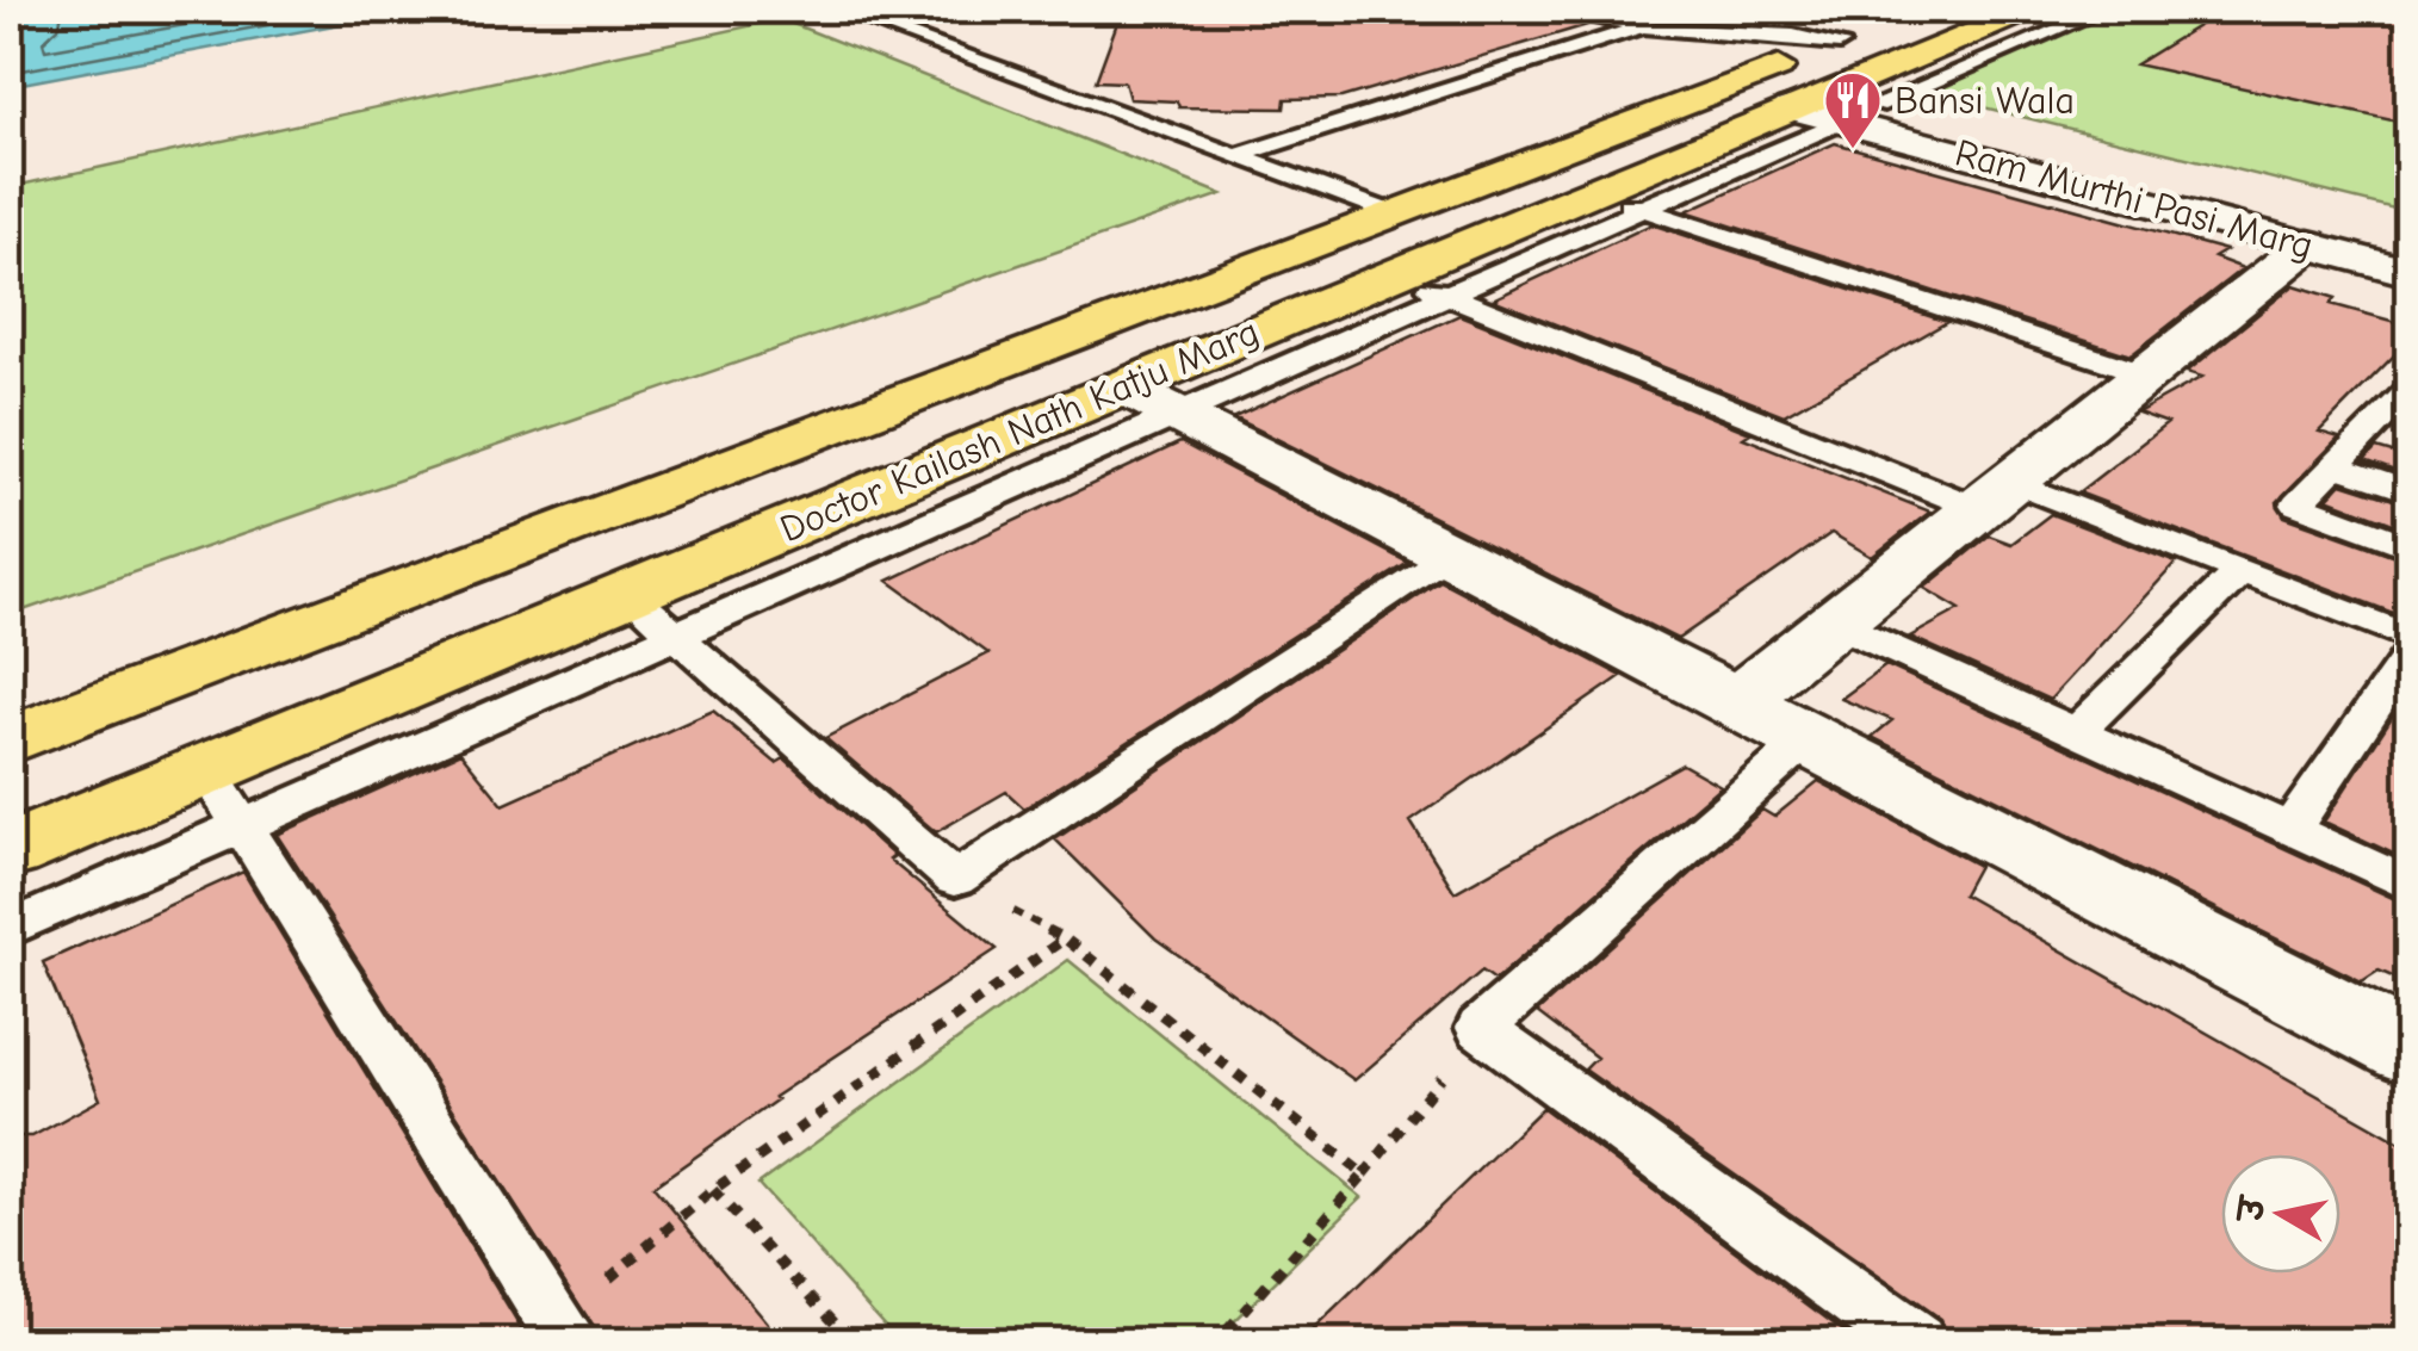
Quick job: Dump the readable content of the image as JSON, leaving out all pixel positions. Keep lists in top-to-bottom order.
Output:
{
  "streets": {
    "main road": ["Doctor Kailash Nath Katju Marg"],
    "street": ["Ram Murthi Pasi Marg"]
  },
  "crossings": [
    ["Ram Murthi Pasi Marg", "Doctor Kailash Nath Katju Marg"]
  ],
  "places": {
    "restaurant": ["Bansi Wala"]
  },
  "north": "left"
}
